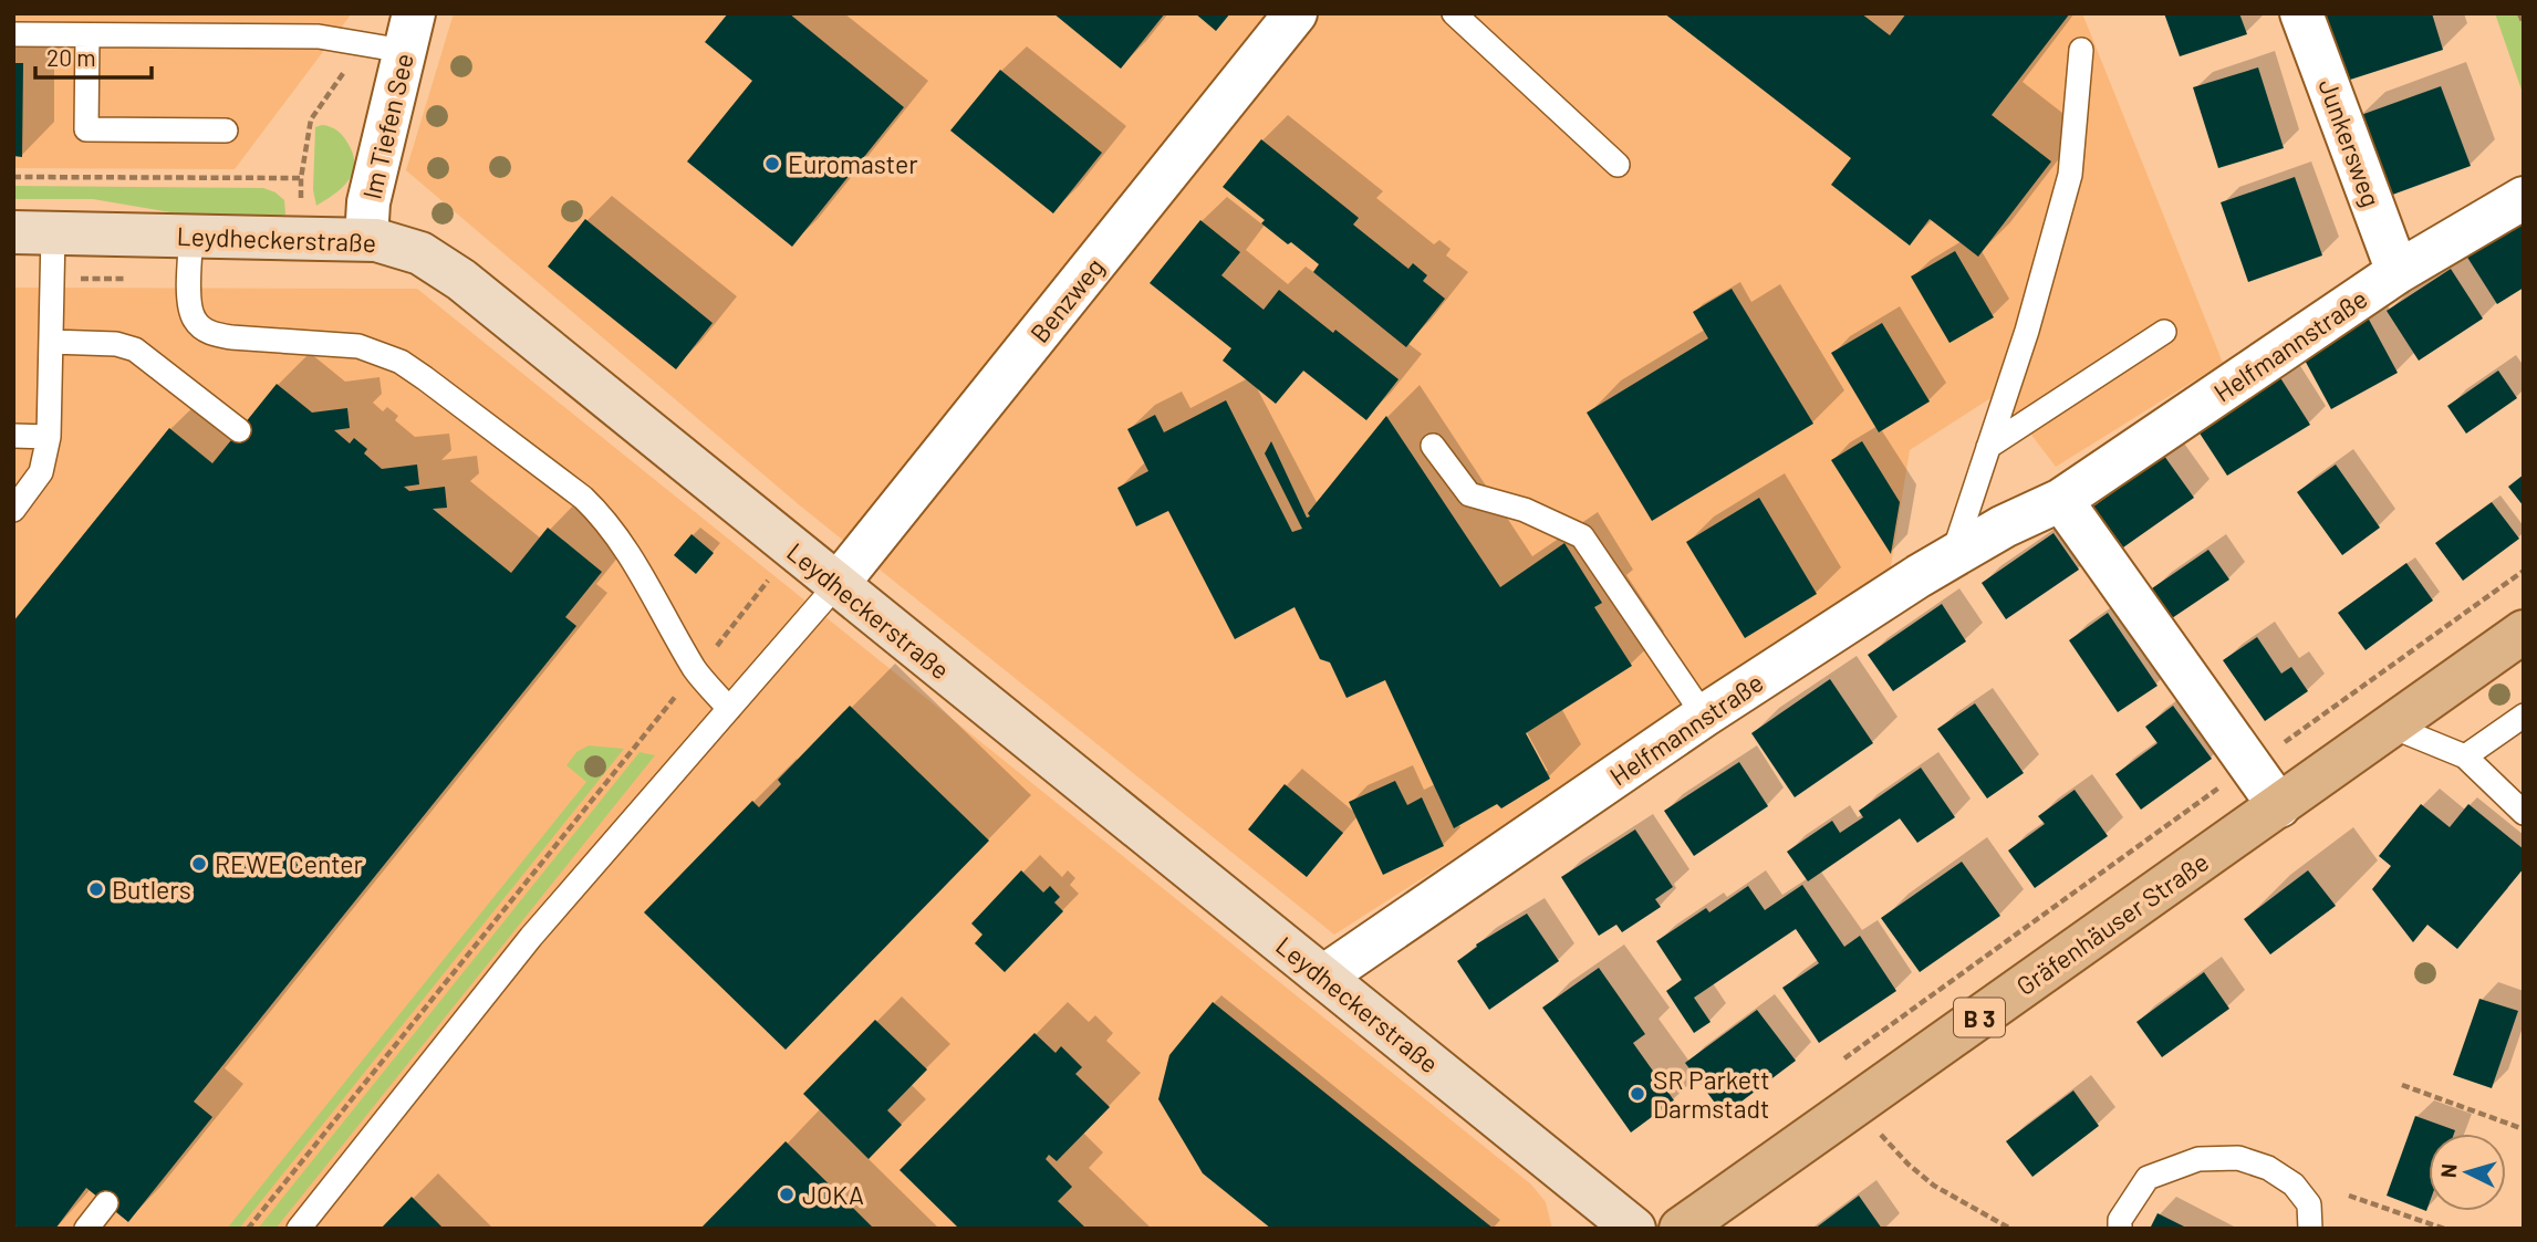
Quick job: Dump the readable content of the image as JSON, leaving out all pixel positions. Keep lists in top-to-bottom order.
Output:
{
  "streets": {
    "main road": ["Gräfenhäuser Straße", "B 3"],
    "street": [
      "Im Tiefen See",
      "Junkersweg",
      "Leydheckerstraße",
      "Benzweg",
      "Helfmannstraße"
    ]
  },
  "crossings": [
    ["Im Tiefen See", "Leydheckerstraße"],
    ["Junkersweg", "Helfmannstraße"],
    ["Leydheckerstraße", "Benzweg"],
    ["Leydheckerstraße", "Helfmannstraße"]
  ],
  "places": [
    "Euromaster",
    "REWE Center",
    "Butlers",
    "SR Parkett Darmstadt",
    "JOKA"
  ],
  "scale_bar": "20 m",
  "north": "left"
}
